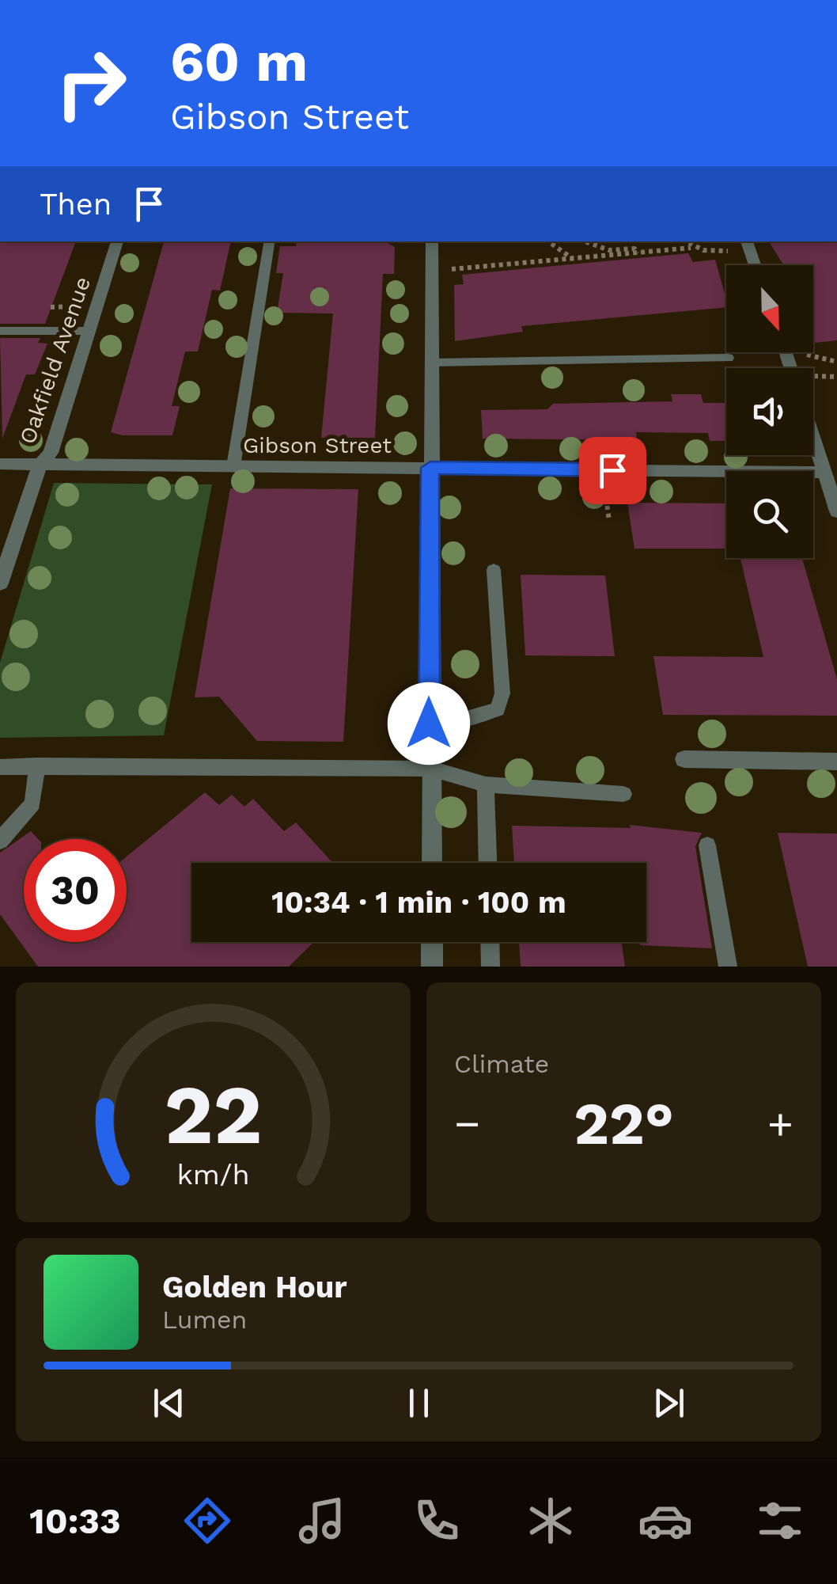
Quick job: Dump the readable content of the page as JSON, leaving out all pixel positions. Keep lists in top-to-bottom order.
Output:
{
  "streets": {
    "street": ["Oakfield Avenue", "Gibson Street"]
  },
  "crossings": [
    ["Oakfield Avenue", "Gibson Street"]
  ],
  "north": "bottom",
  "page": {
    "turn": ["60 m", "Gibson Street"],
    "then": "Then",
    "limit": "30",
    "trip": "10:34 · 1 min · 100 m",
    "tile": "Climate",
    "heat": ["−", "22°", "+"],
    "song": ["Golden Hour", "Lumen"],
    "tabs": "10:33",
    "gauge": ["22", "km/h"]
  }
}
